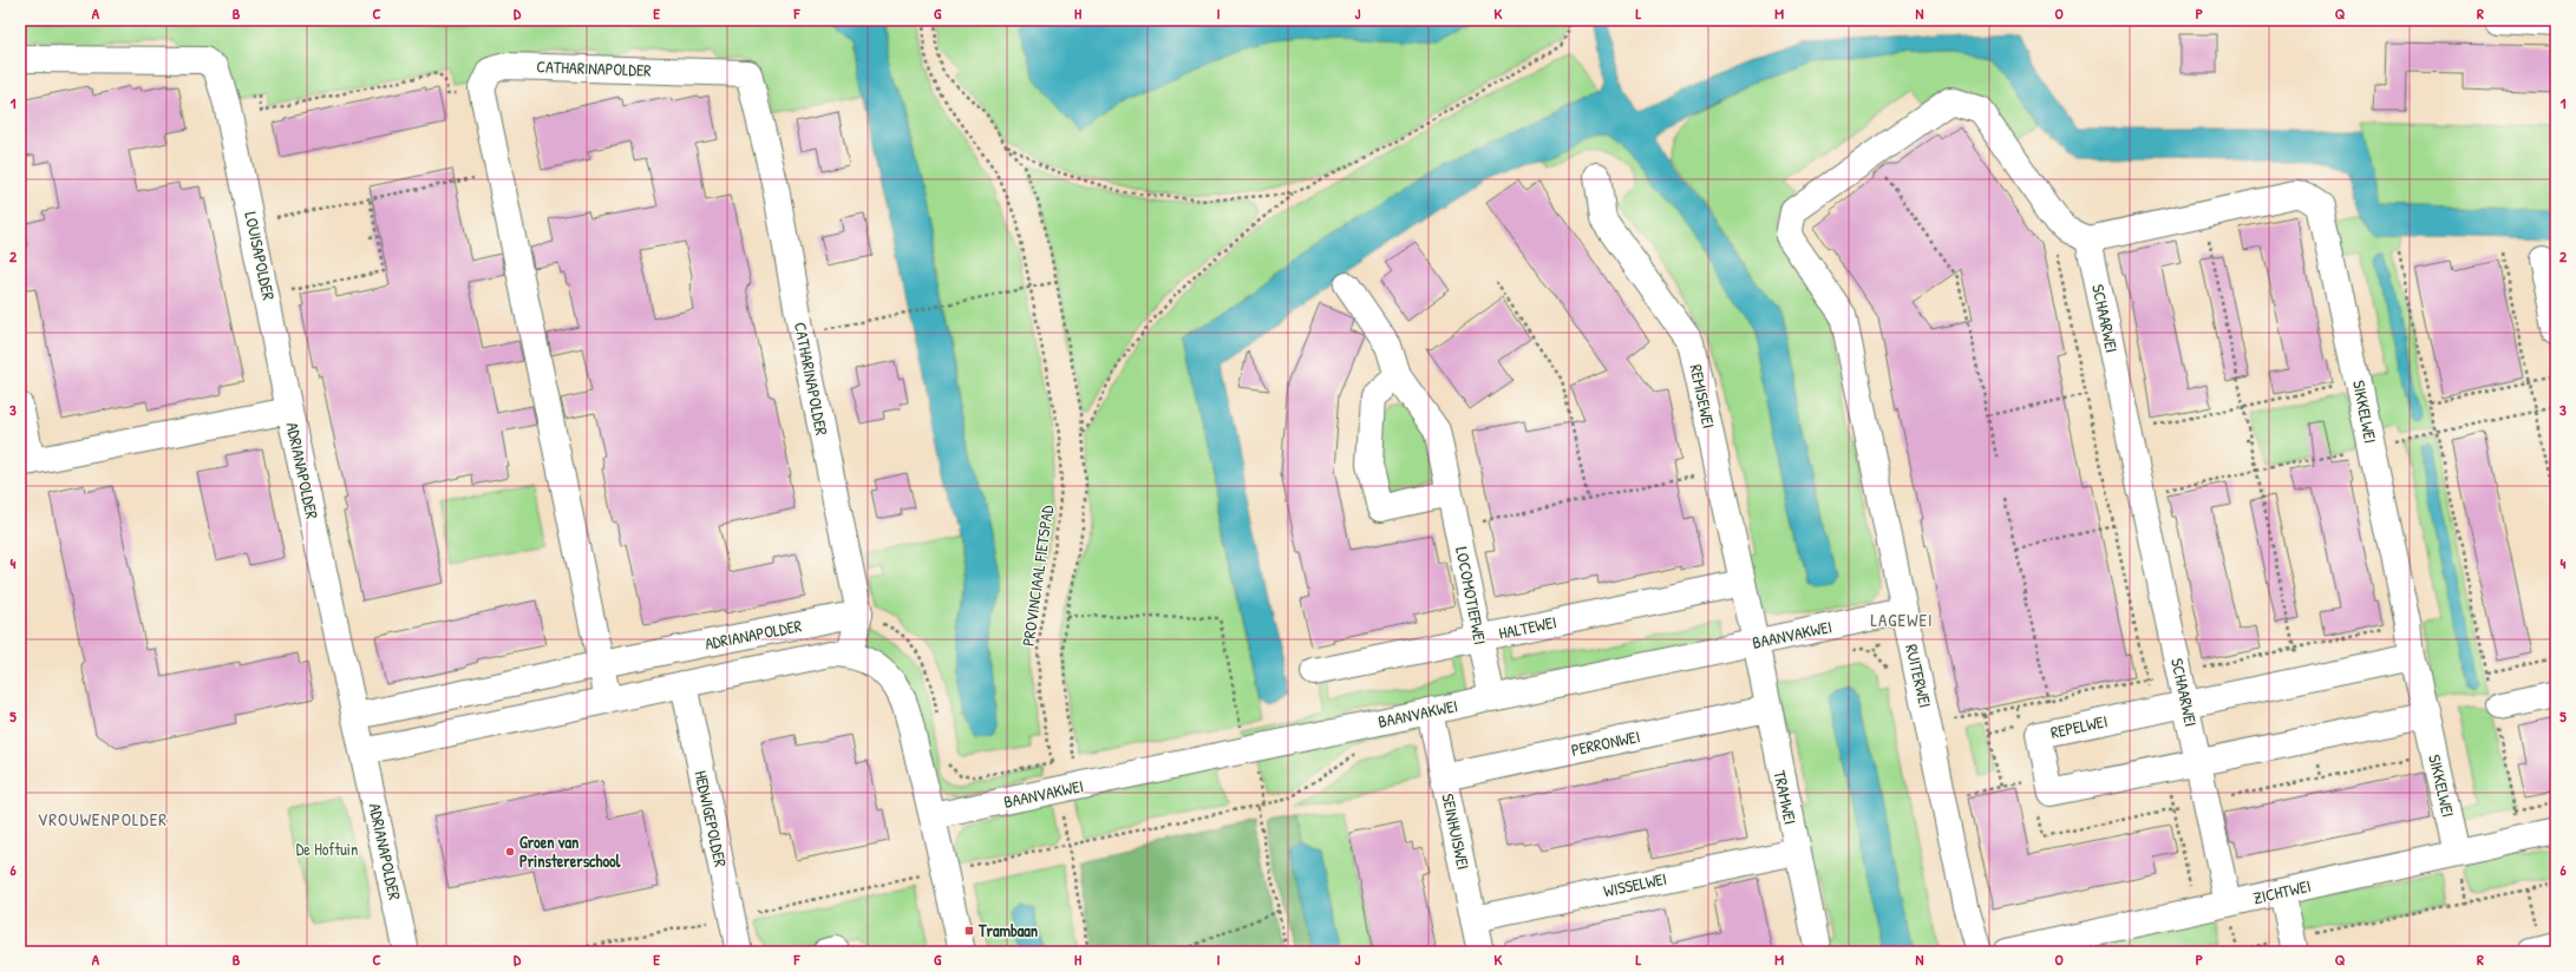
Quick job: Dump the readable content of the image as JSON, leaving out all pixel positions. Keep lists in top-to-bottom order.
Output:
{
  "streets": {
    "street": [
      "CATHARINAPOLDER",
      "LOUISAPOLDER",
      "SCHAARWEI",
      "REMISEWEI",
      "SIKKELWEI",
      "ADRIANAPOLDER",
      "LOCOMOTIEFWEI",
      "HALTEWEI",
      "BAANVAKWEI",
      "RUITERWEI",
      "REPELWEI",
      "PERRONWEI",
      "TRAMWEI",
      "HEDWIGEPOLDER",
      "SEINHUISWEI",
      "WISSELWEI",
      "ZICHTWEI"
    ],
    "path": ["PROVINCIAAL FIETSPAD"]
  },
  "crossings": [
    ["CATHARINAPOLDER", "ADRIANAPOLDER"],
    ["LOUISAPOLDER", "ADRIANAPOLDER"],
    ["SCHAARWEI", "SIKKELWEI"],
    ["SCHAARWEI", "REPELWEI"],
    ["SCHAARWEI", "ZICHTWEI"],
    ["REMISEWEI", "HALTEWEI"],
    ["REMISEWEI", "BAANVAKWEI"],
    ["REMISEWEI", "TRAMWEI"],
    ["SIKKELWEI", "REPELWEI"],
    ["SIKKELWEI", "ZICHTWEI"],
    ["ADRIANAPOLDER", "BAANVAKWEI"],
    ["ADRIANAPOLDER", "HEDWIGEPOLDER"],
    ["PROVINCIAAL FIETSPAD", "BAANVAKWEI"],
    ["LOCOMOTIEFWEI", "HALTEWEI"],
    ["LOCOMOTIEFWEI", "BAANVAKWEI"],
    ["BAANVAKWEI", "RUITERWEI"],
    ["BAANVAKWEI", "TRAMWEI"],
    ["BAANVAKWEI", "SEINHUISWEI"],
    ["PERRONWEI", "TRAMWEI"],
    ["PERRONWEI", "SEINHUISWEI"],
    ["TRAMWEI", "WISSELWEI"],
    ["SEINHUISWEI", "WISSELWEI"]
  ],
  "districts": ["LAGEWEI", "VROUWENPOLDER"],
  "parks": ["De Hoftuin"],
  "places": {
    "other": ["Groen van Prinstererschool"],
    "transit": ["Trambaan"]
  },
  "grid": {
    "columns": [
      "A",
      "B",
      "C",
      "D",
      "E",
      "F",
      "G",
      "H",
      "I",
      "J",
      "K",
      "L",
      "M",
      "N",
      "O",
      "P",
      "Q",
      "R"
    ],
    "rows": [
      "1",
      "2",
      "3",
      "4",
      "5",
      "6"
    ]
  }
}
